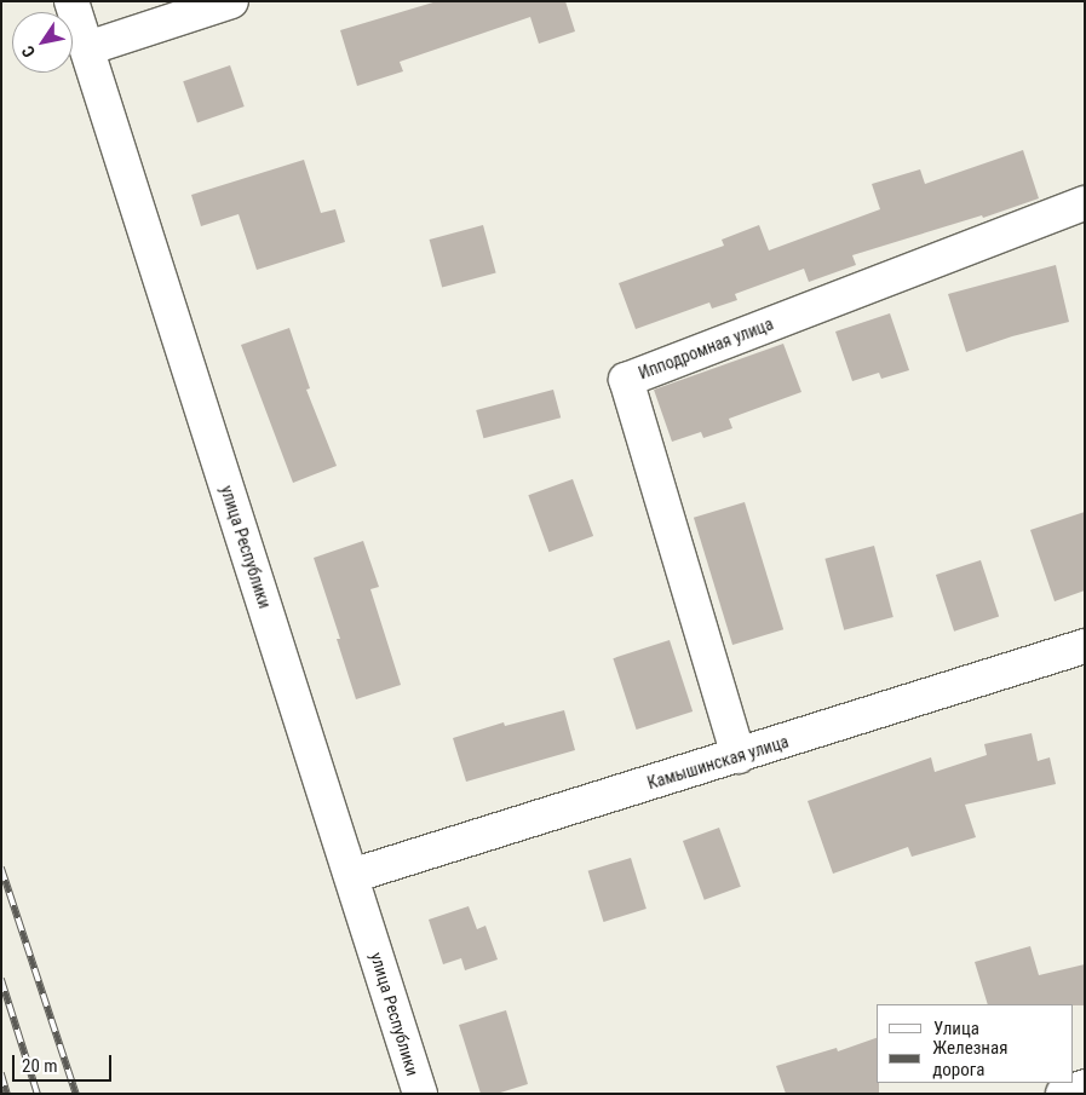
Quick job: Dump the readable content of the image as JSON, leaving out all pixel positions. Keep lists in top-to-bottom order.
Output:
{
  "streets": {
    "street": ["Ипподромная улица", "улица Республики", "Камышинская улица"]
  },
  "crossings": [
    ["Ипподромная улица", "Камышинская улица"],
    ["улица Республики", "Камышинская улица"]
  ],
  "legend": ["Улица", "Железная дорога"],
  "scale_bar": "20 m",
  "north": "bottom left"
}
